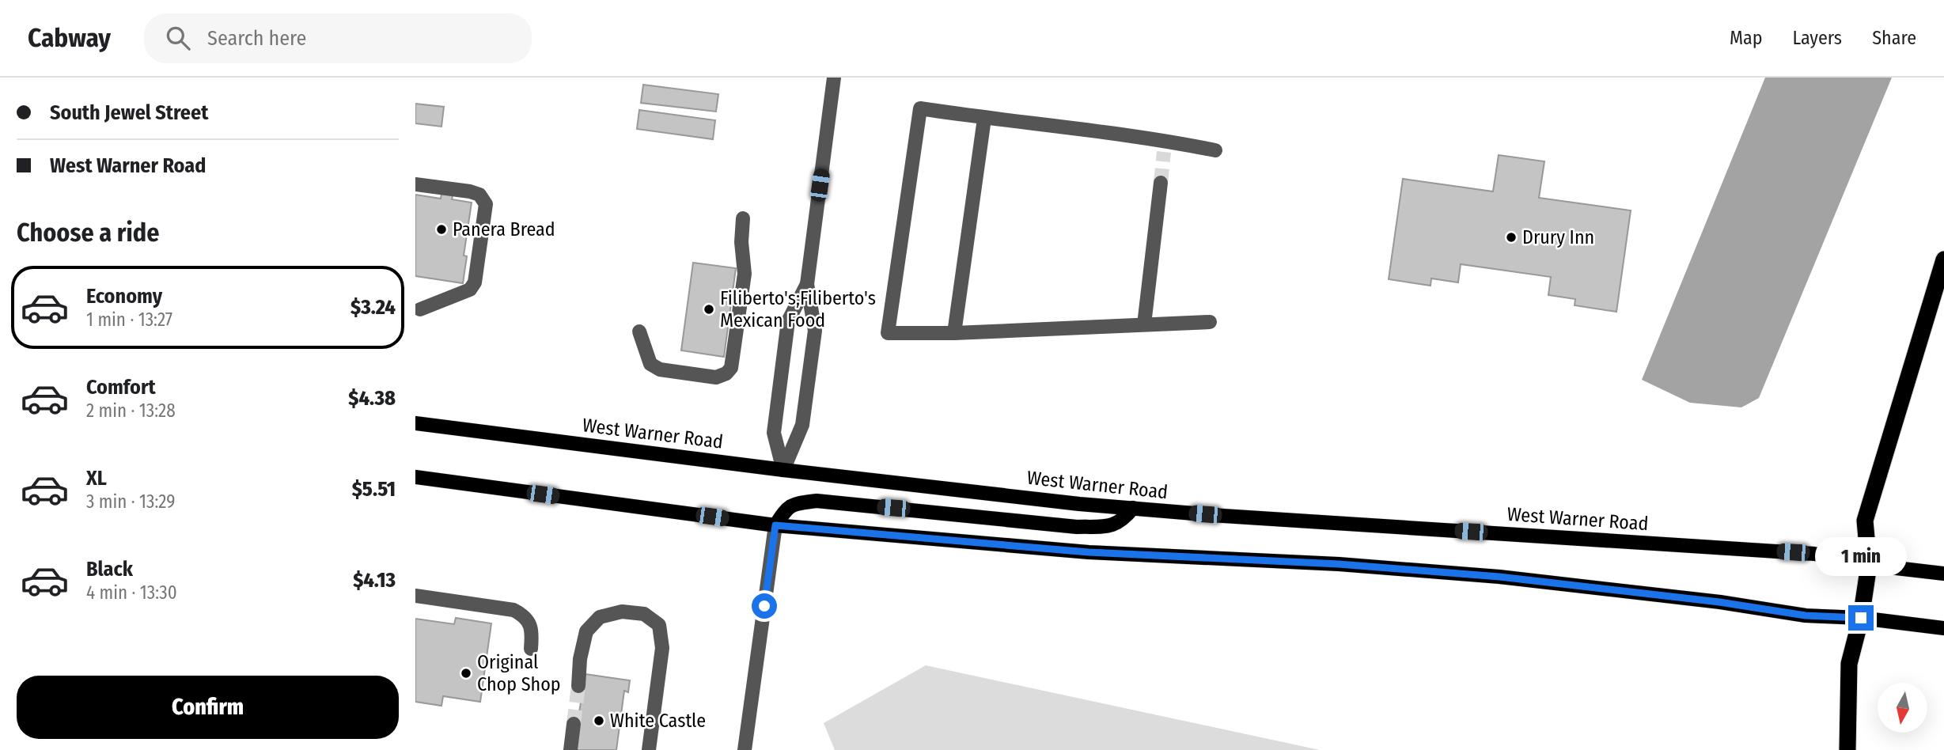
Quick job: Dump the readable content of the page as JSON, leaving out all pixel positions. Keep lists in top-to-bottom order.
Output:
{
  "streets": {
    "main road": ["West Warner Road"]
  },
  "places": [
    "Panera Bread",
    "Drury Inn",
    "Filiberto's;Filiberto's Mexican Food",
    "Original Chop Shop",
    "White Castle"
  ],
  "north": "bottom",
  "page": {
    "header": "Cabway",
    "search": "Search here",
    "nav": ["Map", "Layers", "Share"],
    "banner": ["South Jewel Street", "West Warner Road"],
    "heading": "Choose a ride",
    "list": [
      {
        "name": "Economy",
        "note": "1 min · 13:27",
        "value": "$3.24"
      },
      {
        "name": "Comfort",
        "note": "2 min · 13:28",
        "value": "$4.38"
      },
      {
        "name": "XL",
        "note": "3 min · 13:29",
        "value": "$5.51"
      },
      {
        "name": "Black",
        "note": "4 min · 13:30",
        "value": "$4.13"
      }
    ],
    "bubble": "1 min",
    "buttons": "Confirm"
  }
}
